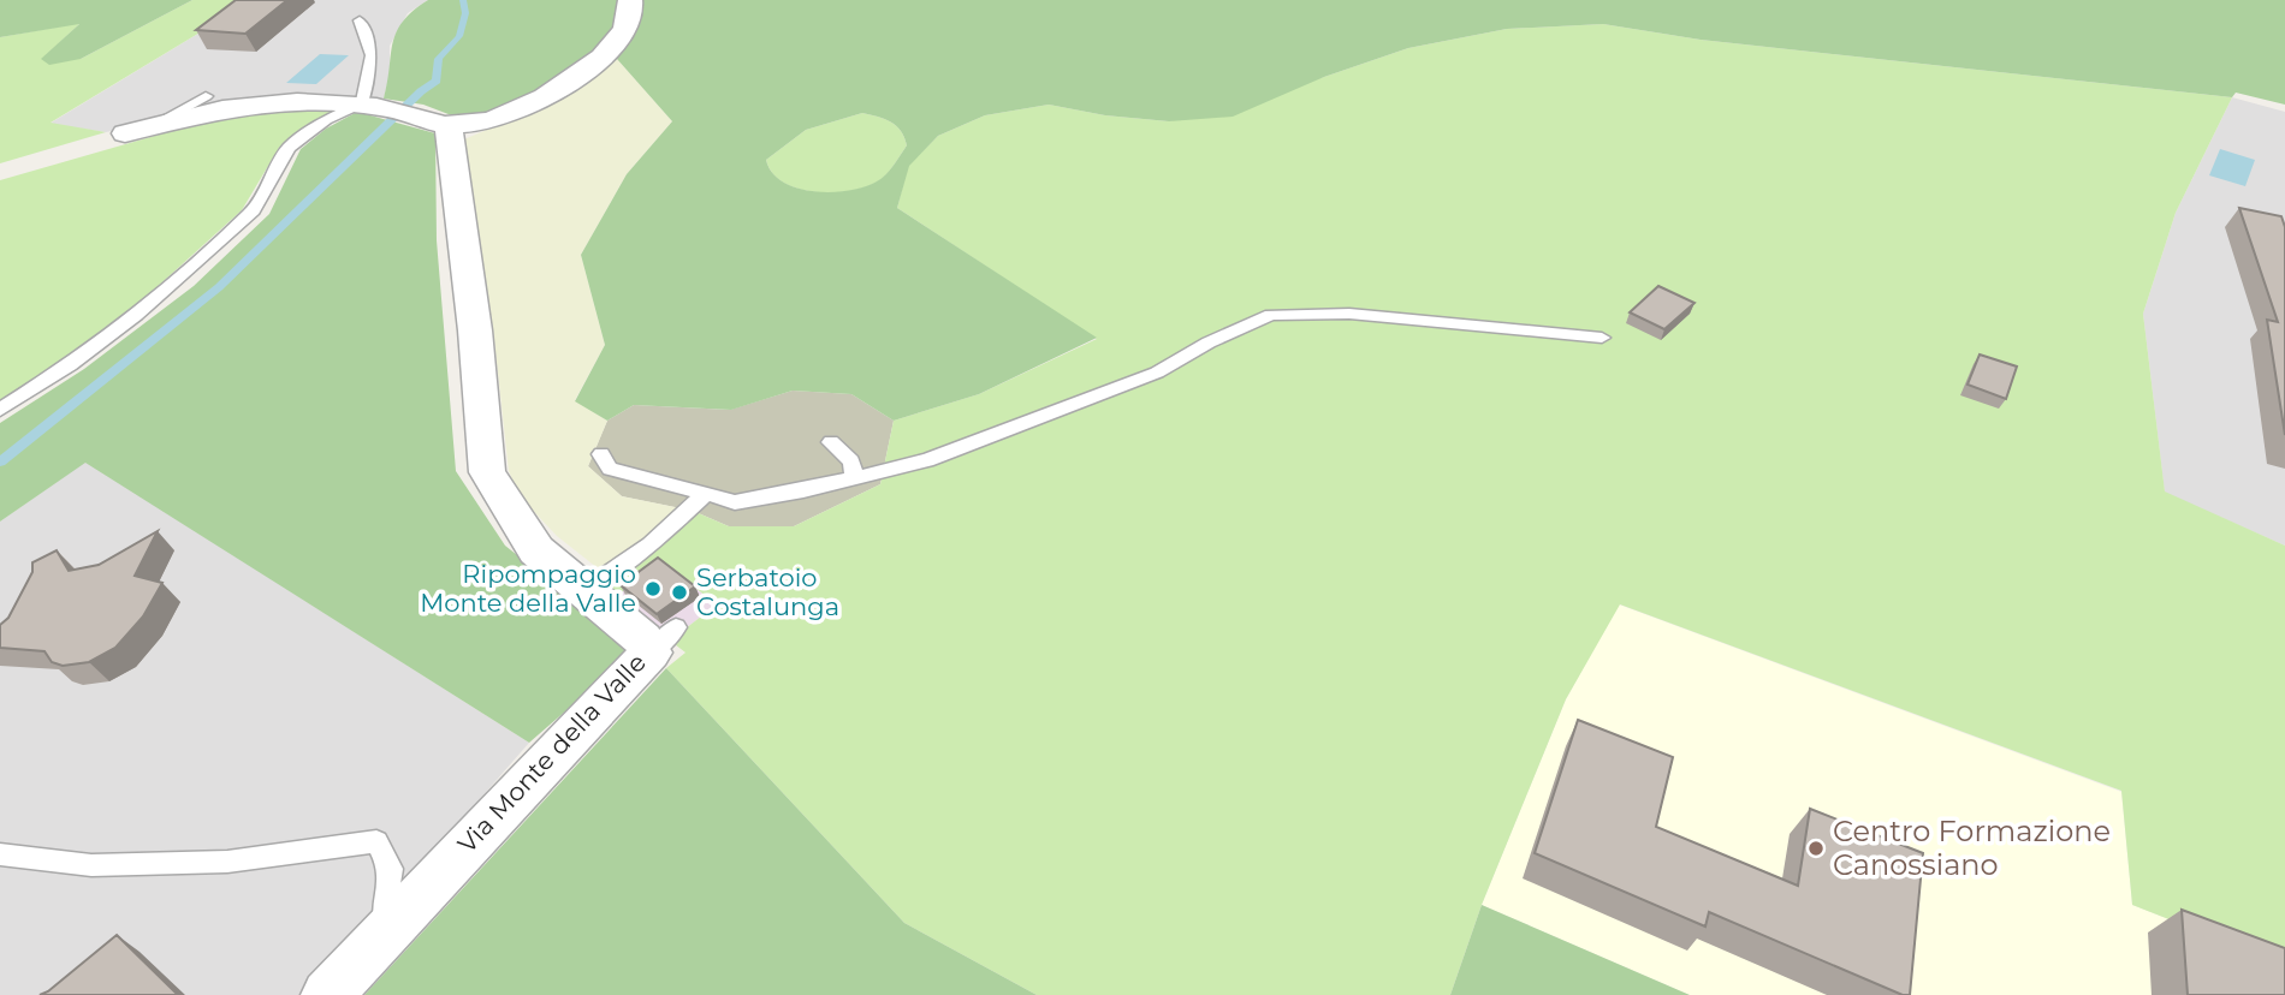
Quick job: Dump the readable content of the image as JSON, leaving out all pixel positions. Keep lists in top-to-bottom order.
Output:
{
  "streets": {
    "street": ["Via Monte della Valle"]
  },
  "places": ["Ripompaggio Monte della Valle", "Serbatoio Costalunga", "Centro Formazione Canossiano"]
}
